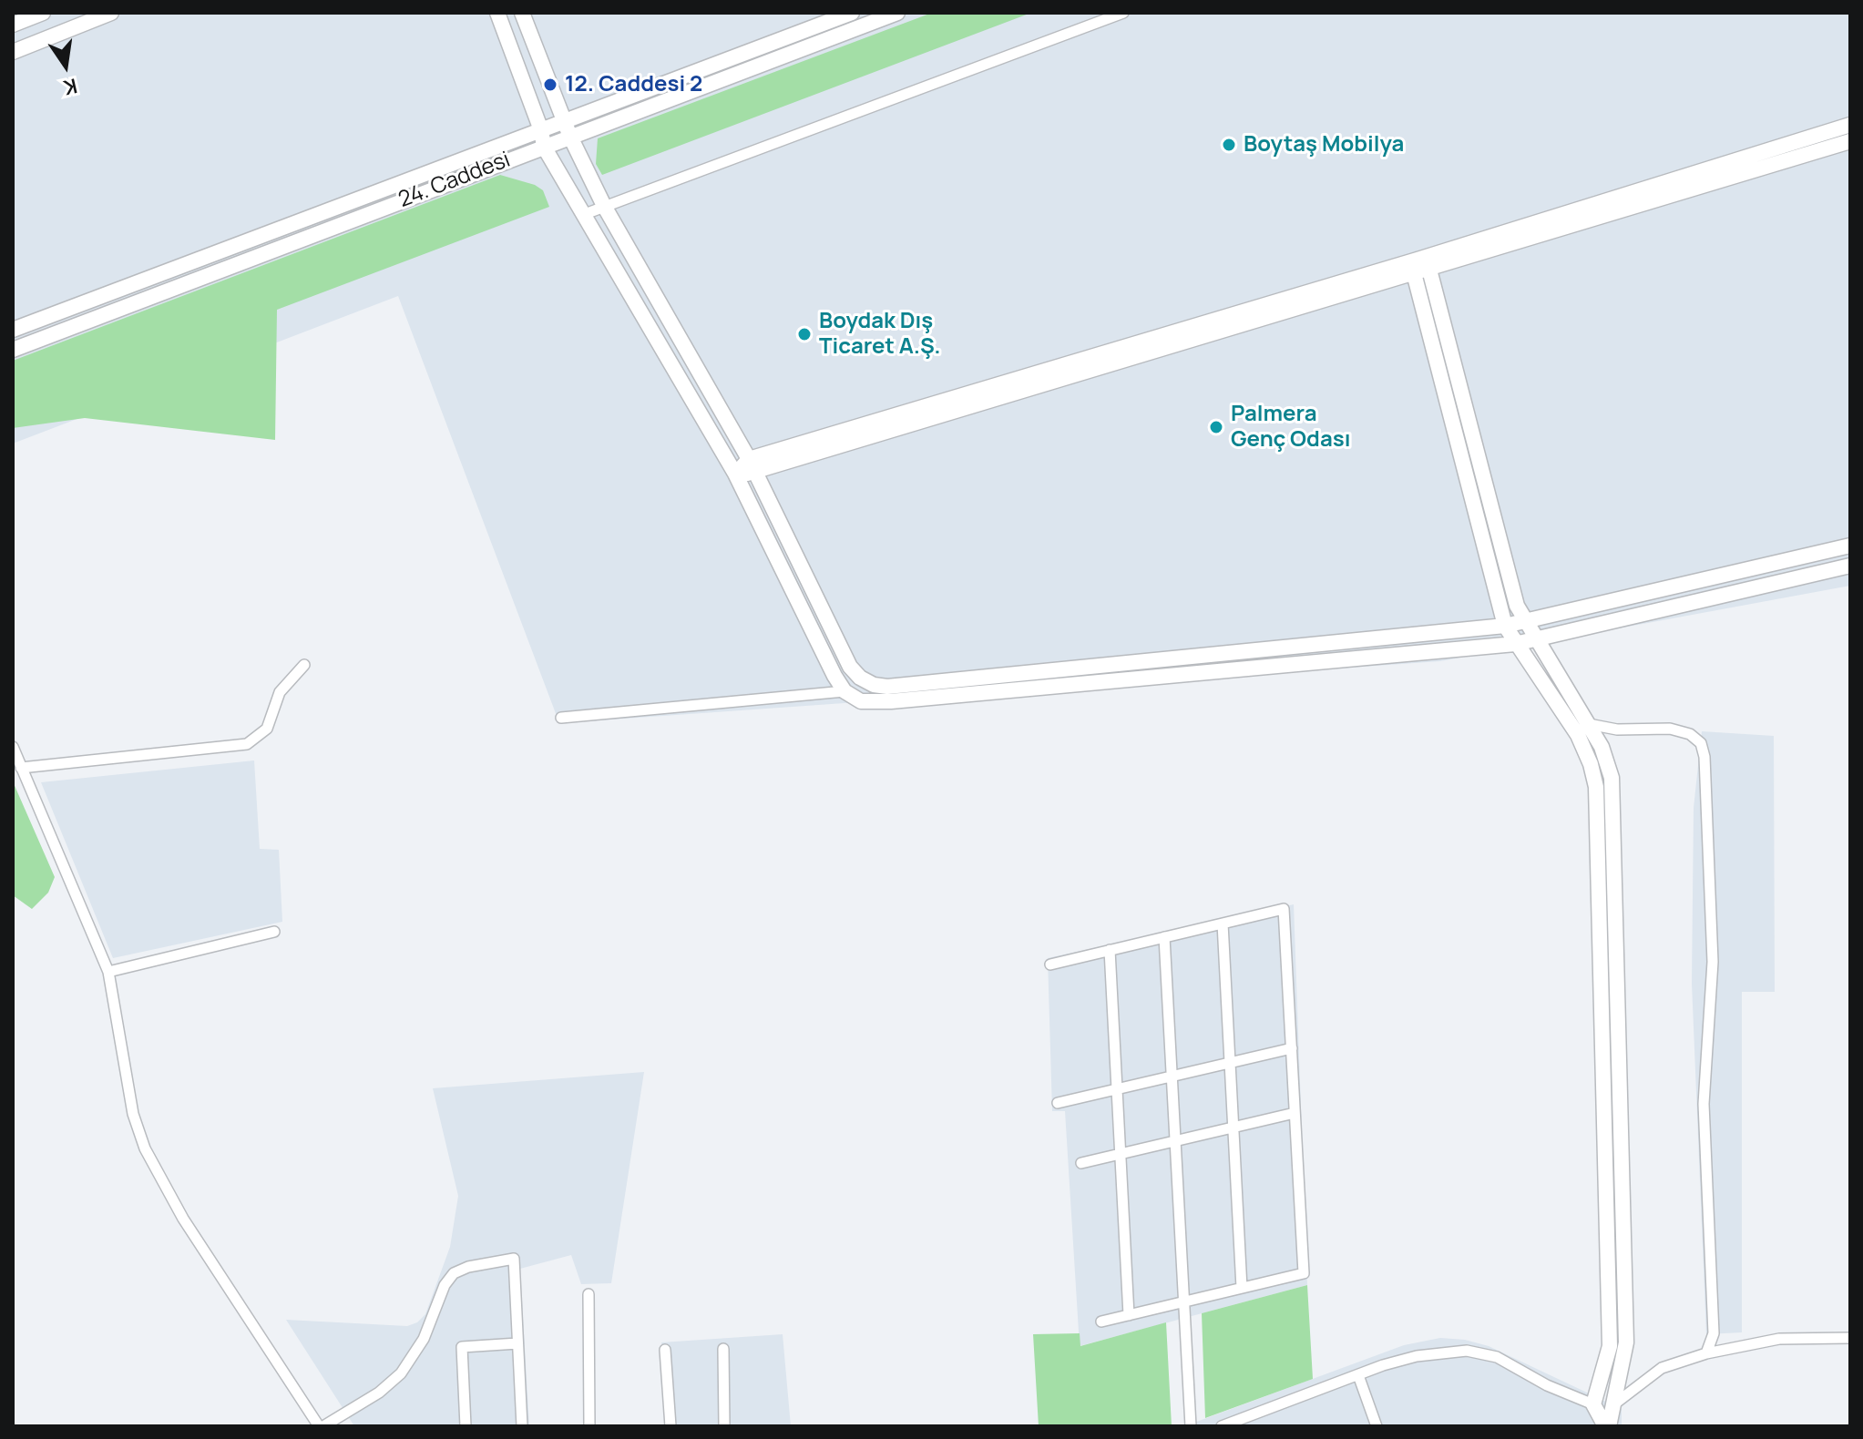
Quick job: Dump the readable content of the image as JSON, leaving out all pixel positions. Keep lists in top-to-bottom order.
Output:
{
  "streets": {
    "street": ["24. Caddesi"]
  },
  "places": [
    "12. Caddesi 2",
    "Boytaş Mobilya",
    "Boydak Dış Ticaret A.Ş.",
    "Palmera Genç Odası"
  ],
  "north": "bottom"
}
